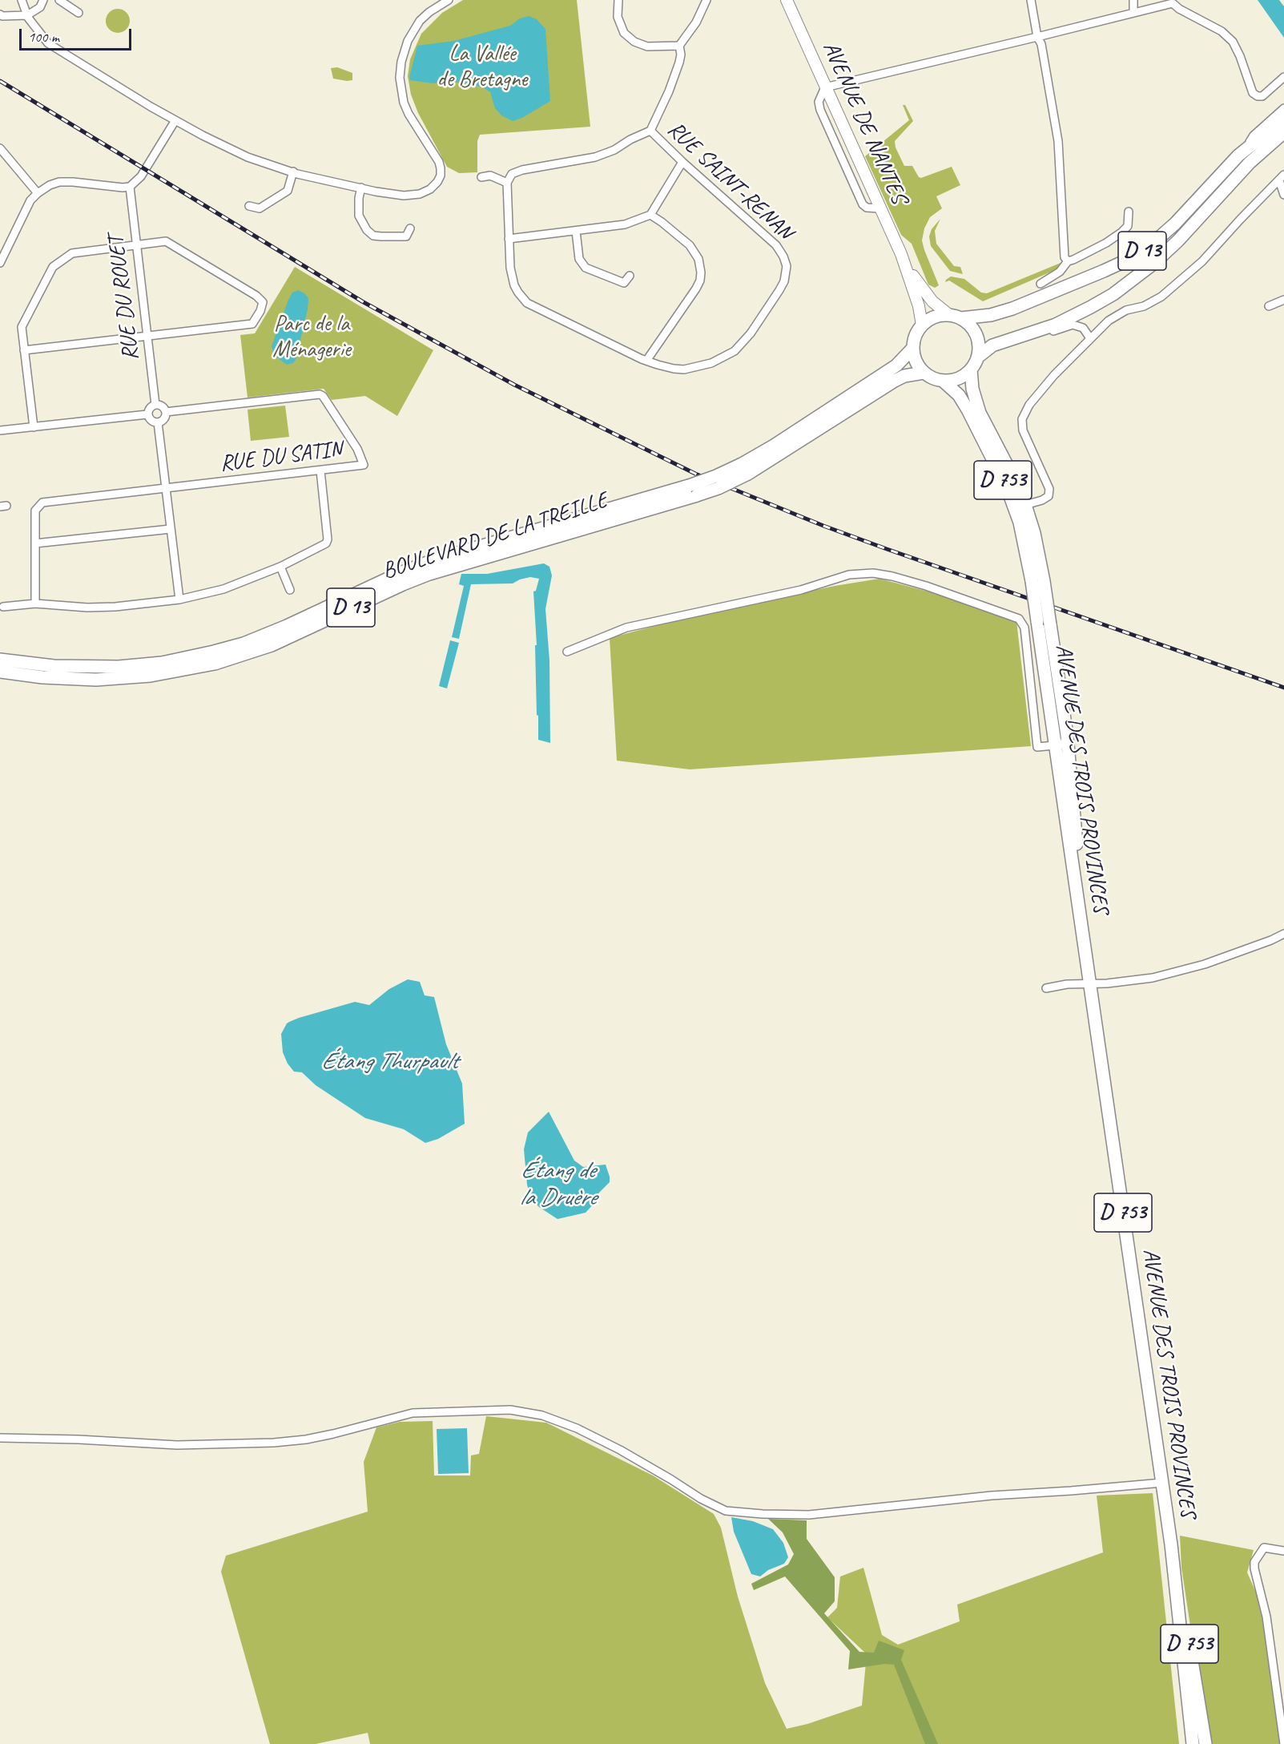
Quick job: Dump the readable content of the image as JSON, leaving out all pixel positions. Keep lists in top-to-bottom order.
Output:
{
  "streets": {
    "main road": [
      "AVENUE DE NANTES",
      "D 13",
      "D 753",
      "BOULEVARD DE LA TREILLE",
      "AVENUE DES TROIS PROVINCES"
    ],
    "street": ["RUE SAINT-RENAN", "RUE DU ROUET", "RUE DU SATIN"]
  },
  "crossings": [
    ["AVENUE DE NANTES", "D 13"],
    ["AVENUE DE NANTES", "D 753"],
    ["AVENUE DE NANTES", "BOULEVARD DE LA TREILLE"],
    ["D 13", "D 753"],
    ["D 13", "BOULEVARD DE LA TREILLE"],
    ["RUE DU ROUET", "RUE DU SATIN"],
    ["D 753", "BOULEVARD DE LA TREILLE"],
    ["D 753", "AVENUE DES TROIS PROVINCES"]
  ],
  "water": ["Étang Thurpault", "Étang de la Druère"],
  "parks": ["La Vallée de Bretagne", "Parc de la Ménagerie"],
  "scale_bar": "100 m"
}
